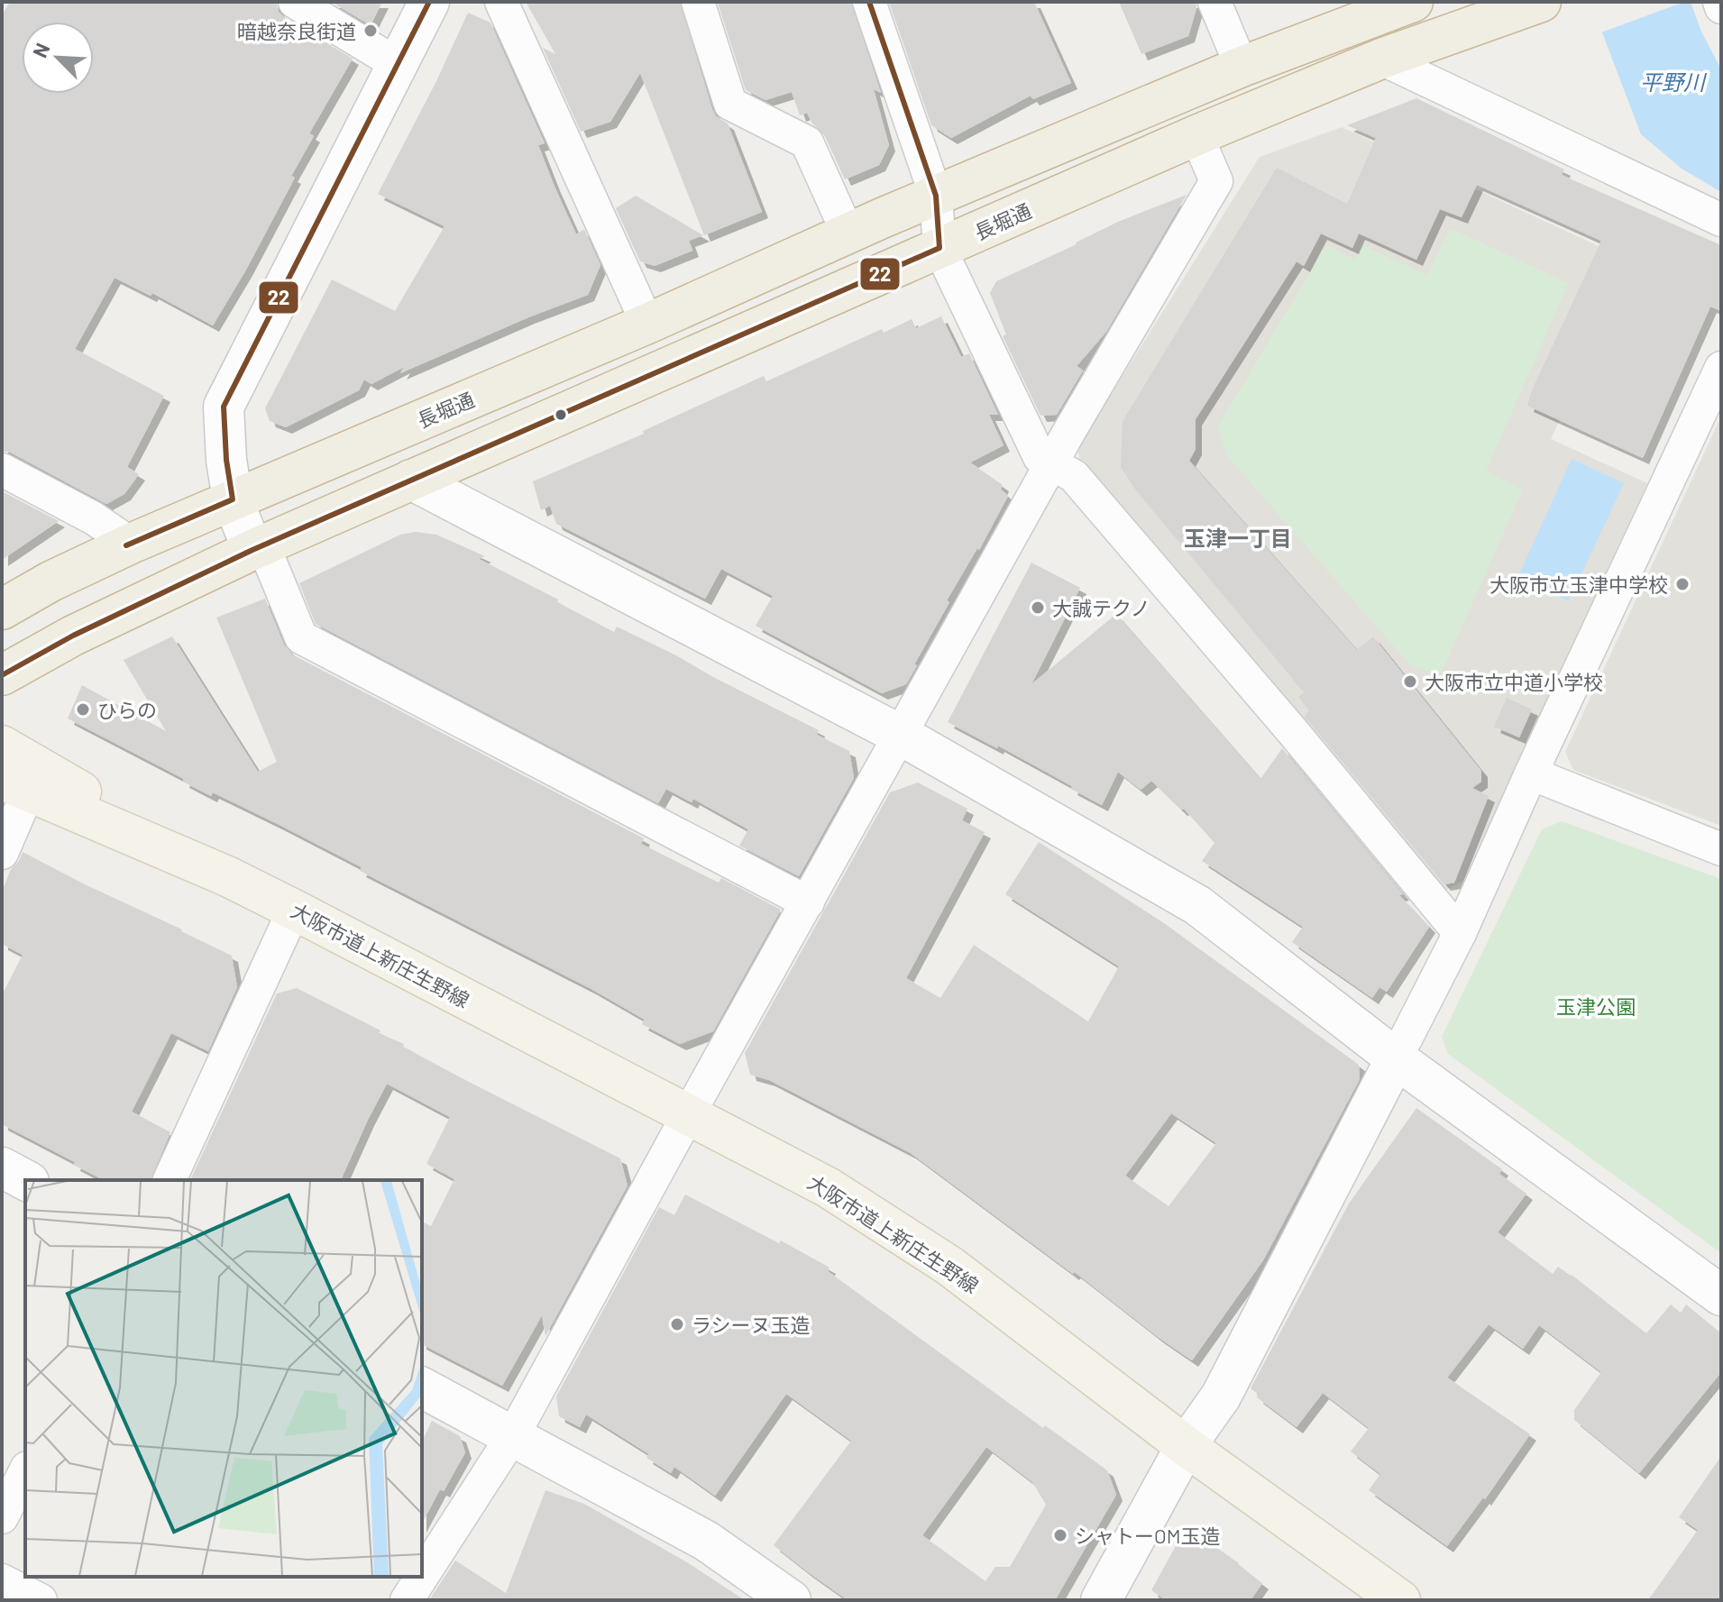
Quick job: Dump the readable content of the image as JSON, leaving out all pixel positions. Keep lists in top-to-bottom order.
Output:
{
  "streets": {
    "highway": ["長堀通"],
    "main road": ["大阪市道上新庄生野線"]
  },
  "districts": ["玉津一丁目"],
  "water": ["平野川"],
  "parks": ["玉津公園"],
  "places": [
    "暗越奈良街道",
    "大阪市立玉津中学校",
    "大誠テクノ",
    "大阪市立中道小学校",
    "ひらの",
    "ラシーヌ玉造",
    "シャトーOM玉造"
  ],
  "lines": ["transit line 22"],
  "north": "top left"
}
